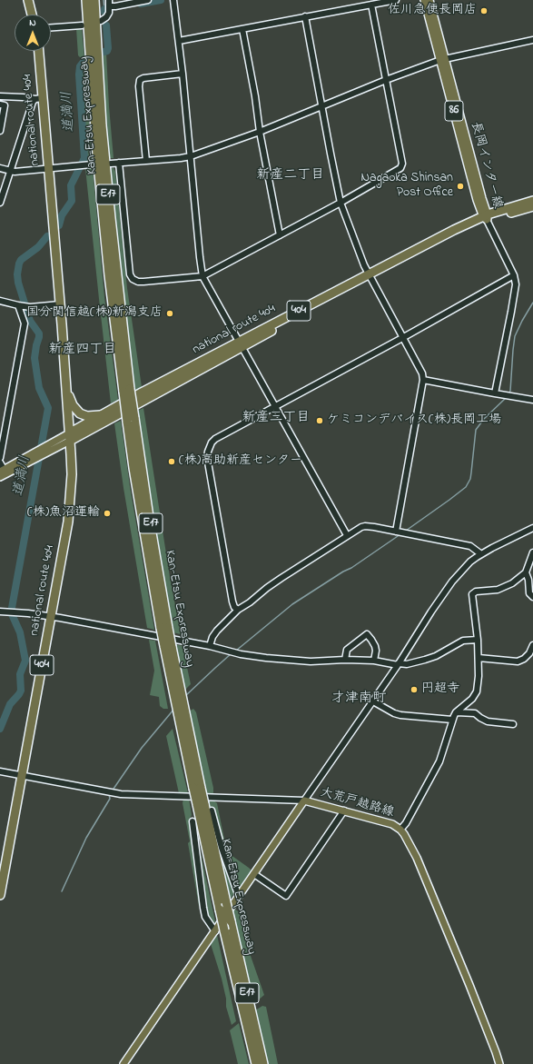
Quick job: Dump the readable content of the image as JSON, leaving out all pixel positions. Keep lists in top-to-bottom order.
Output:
{
  "streets": {
    "highway": [
      "Kan-Etsu Expressway",
      "national route 404",
      "E17",
      "404"
    ],
    "main road": ["86", "長岡インター線", "大荒戸越路線"]
  },
  "crossings": [
    ["national route 404", "長岡インター線"]
  ],
  "districts": [
    "新産二丁目",
    "新産四丁目",
    "新産三丁目",
    "才津南町"
  ],
  "water": ["道満川"],
  "places": [
    "佐川急便長岡店",
    "Nagaoka Shinsan Post Office",
    "国分関信越(株)新潟支店",
    "ケミコンデバイス(株)長岡工場",
    "(株)高助新産センター",
    "(株)魚沼運輸",
    "円超寺"
  ],
  "north": "top"
}
